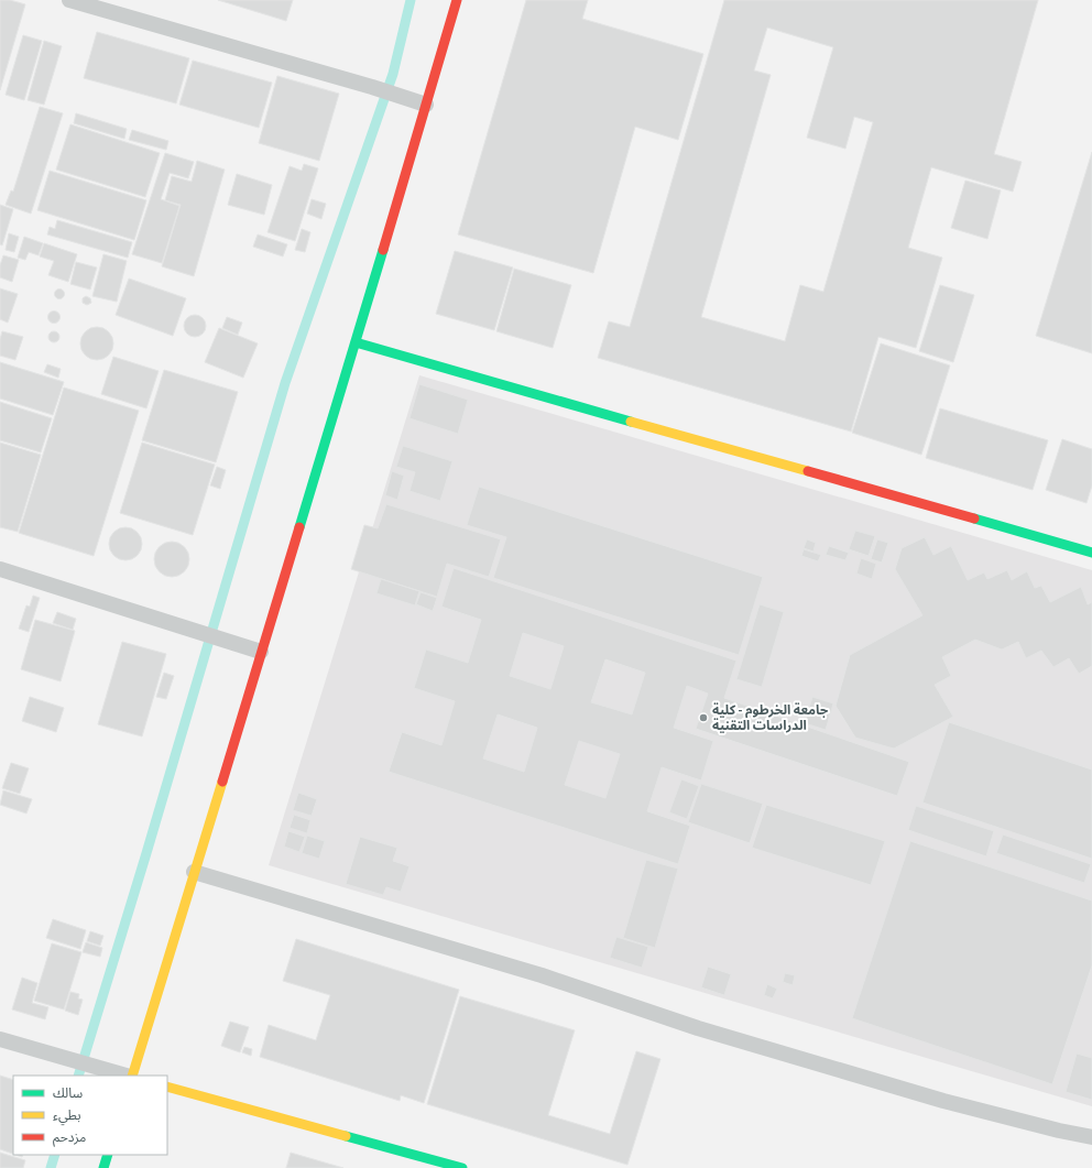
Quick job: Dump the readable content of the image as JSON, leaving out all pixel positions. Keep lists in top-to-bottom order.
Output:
{
  "places": ["جامعة الخرطوم - كلية الدراسات التقنية"],
  "legend": ["سالك", "بطيء", "مزدحم"]
}
